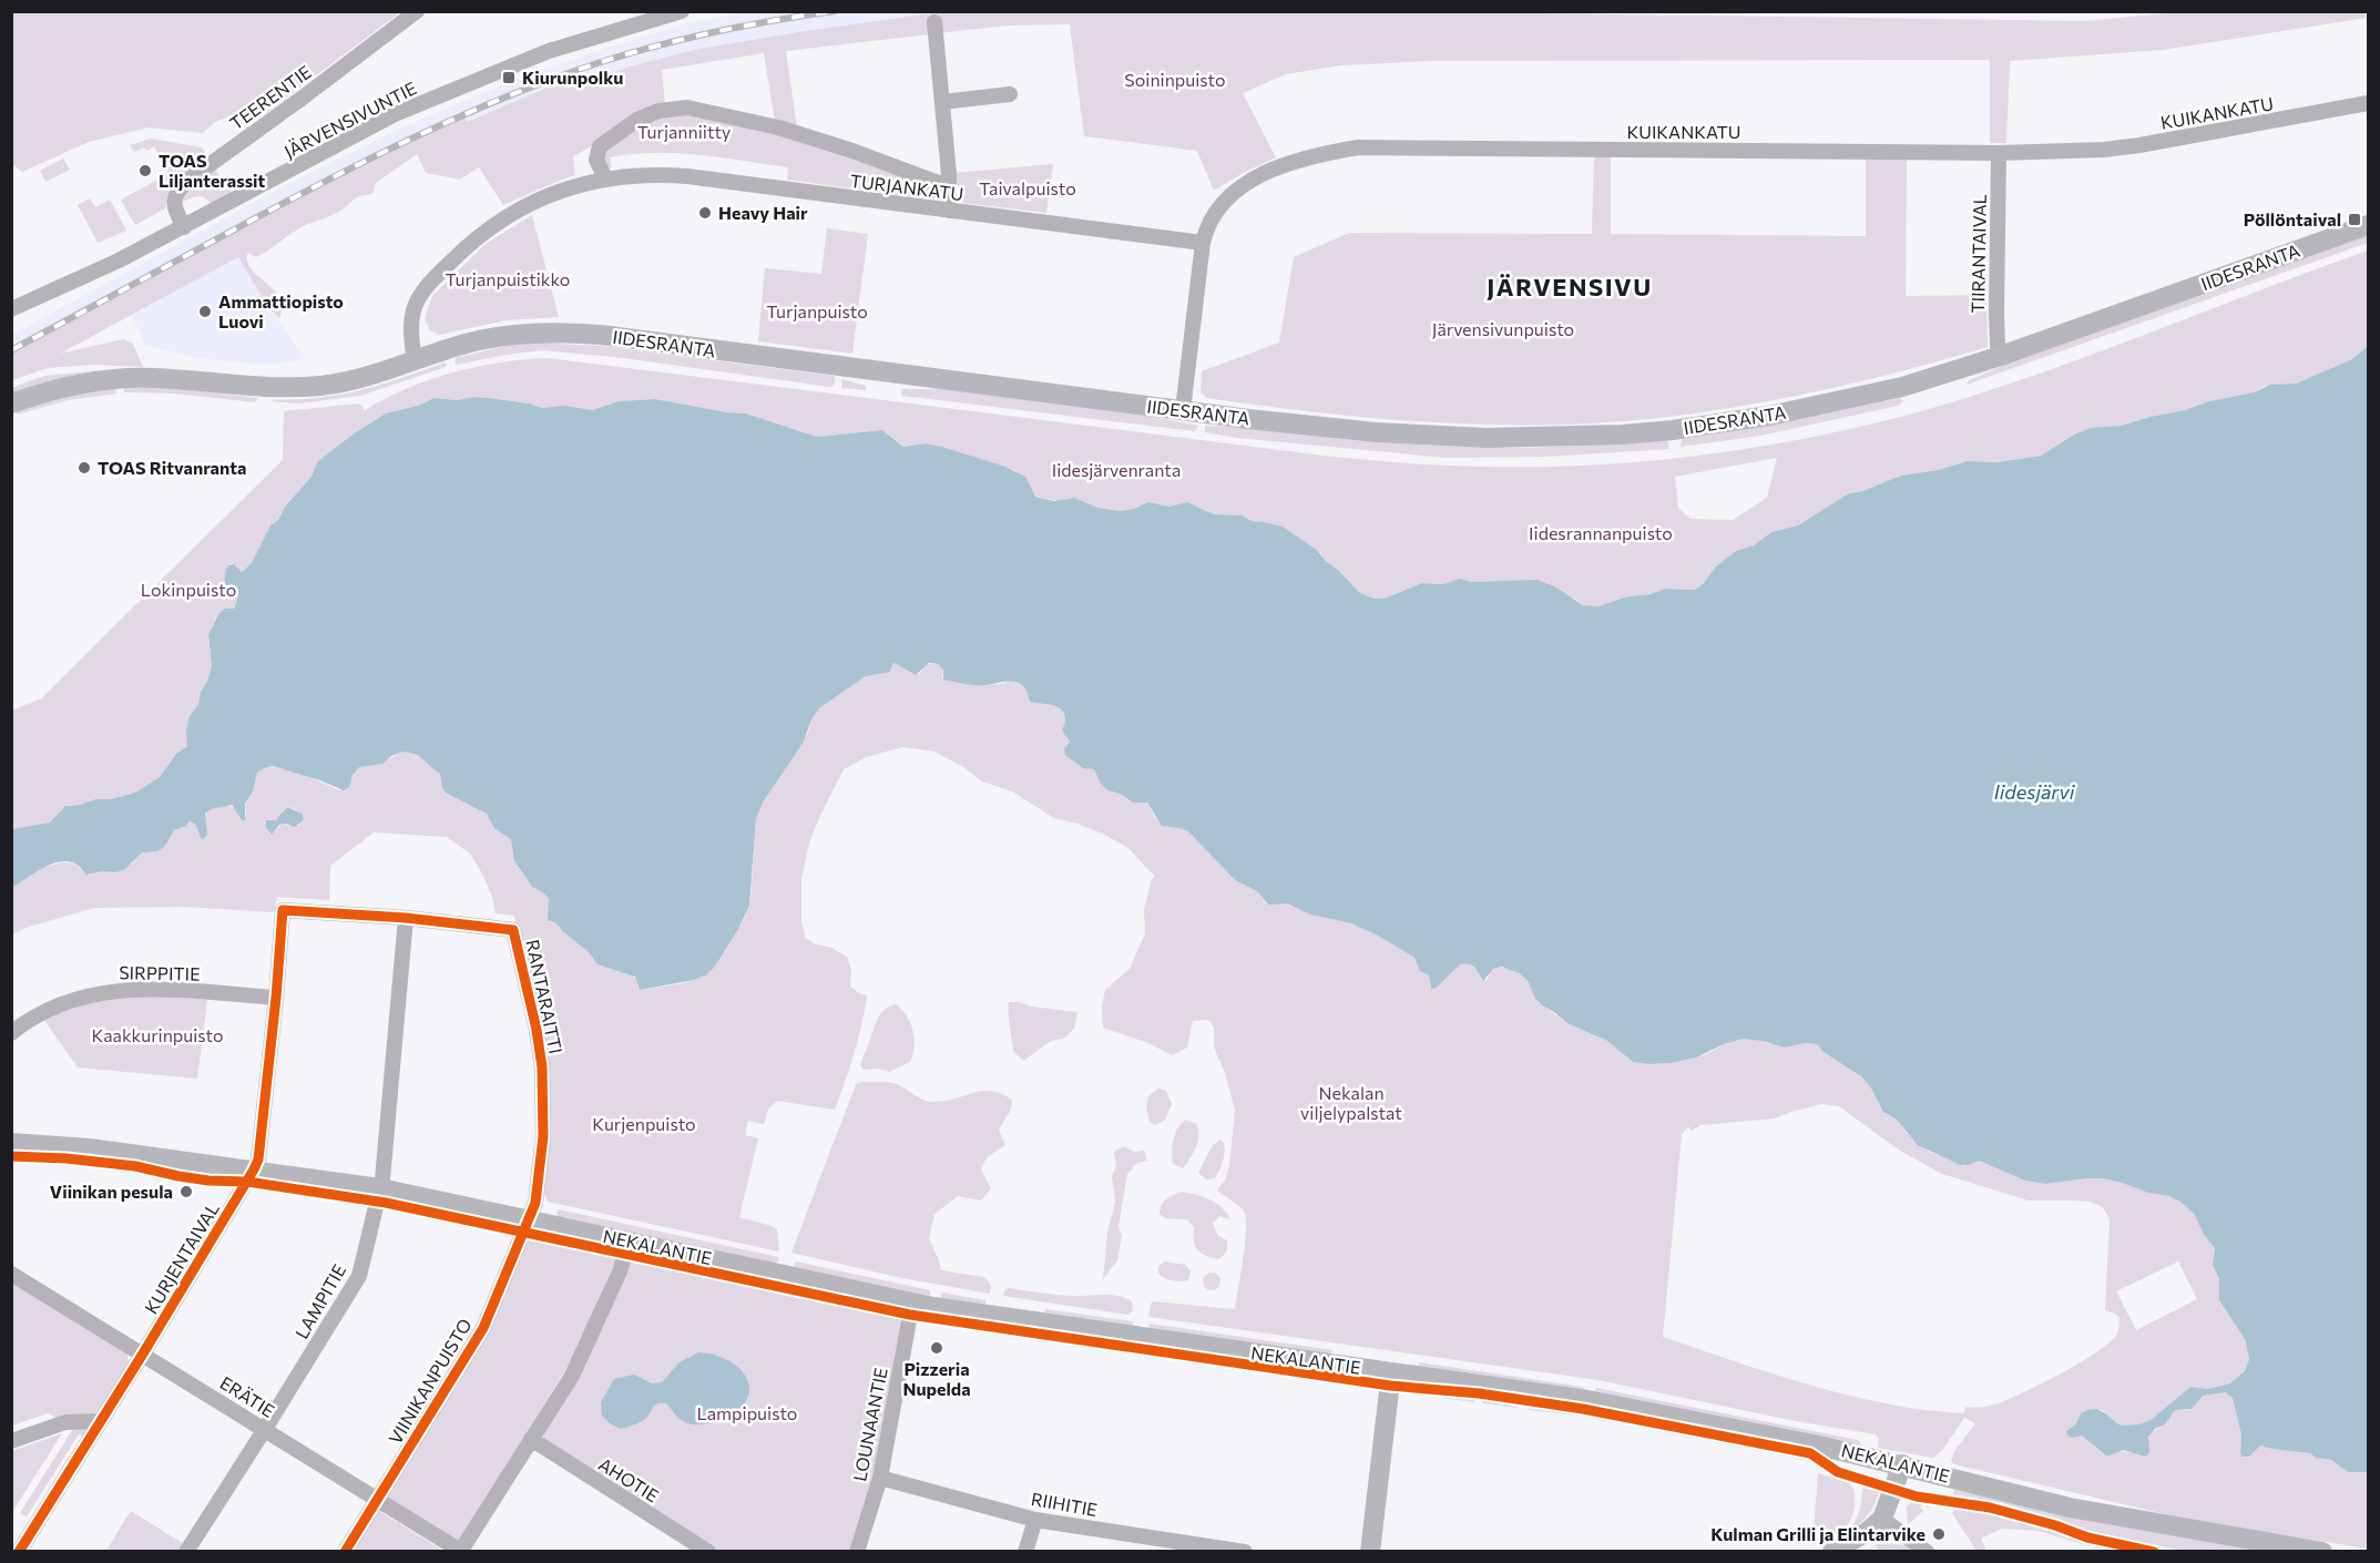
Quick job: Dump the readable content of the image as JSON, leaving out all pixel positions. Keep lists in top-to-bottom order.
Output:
{
  "streets": {
    "main road": ["IIDESRANTA", "NEKALANTIE"],
    "street": [
      "TEERENTIE",
      "KUIKANKATU",
      "JÄRVENSIVUNTIE",
      "TURJANKATU",
      "TIIRANTAIVAL",
      "SIRPPITIE",
      "RANTARAITTI",
      "KURJENTAIVAL",
      "LAMPITIE",
      "VIINIKANPUISTO",
      "ERÄTIE",
      "LOUNAANTIE",
      "AHOTIE",
      "RIIHITIE"
    ]
  },
  "crossings": [
    ["TEERENTIE", "JÄRVENSIVUNTIE"],
    ["KUIKANKATU", "TURJANKATU"],
    ["KUIKANKATU", "TIIRANTAIVAL"],
    ["KUIKANKATU", "IIDESRANTA"],
    ["TURJANKATU", "IIDESRANTA"],
    ["TIIRANTAIVAL", "IIDESRANTA"],
    ["SIRPPITIE", "KURJENTAIVAL"],
    ["RANTARAITTI", "NEKALANTIE"],
    ["RANTARAITTI", "KURJENTAIVAL"],
    ["RANTARAITTI", "LAMPITIE"],
    ["RANTARAITTI", "VIINIKANPUISTO"],
    ["NEKALANTIE", "KURJENTAIVAL"],
    ["NEKALANTIE", "LAMPITIE"],
    ["NEKALANTIE", "VIINIKANPUISTO"],
    ["NEKALANTIE", "LOUNAANTIE"],
    ["KURJENTAIVAL", "ERÄTIE"],
    ["LAMPITIE", "ERÄTIE"],
    ["VIINIKANPUISTO", "ERÄTIE"],
    ["LOUNAANTIE", "RIIHITIE"]
  ],
  "districts": ["JÄRVENSIVU"],
  "water": ["Iidesjärvi"],
  "parks": [
    "Soininpuisto",
    "Turjanniitty",
    "Taivalpuisto",
    "Turjanpuistikko",
    "Turjanpuisto",
    "Järvensivunpuisto",
    "Iidesjärvenranta",
    "Iidesrannanpuisto",
    "Lokinpuisto",
    "Kaakkurinpuisto",
    "Nekalan viljelypalstat",
    "Kurjenpuisto",
    "Lampipuisto"
  ],
  "places": {
    "transit": ["Kiurunpolku", "Pöllöntaival"],
    "other": [
      "TOAS Liljanterassit",
      "Heavy Hair",
      "Ammattiopisto Luovi",
      "TOAS Ritvanranta",
      "Viinikan pesula",
      "Pizzeria Nupelda",
      "Kulman Grilli ja Elintarvike"
    ]
  }
}
